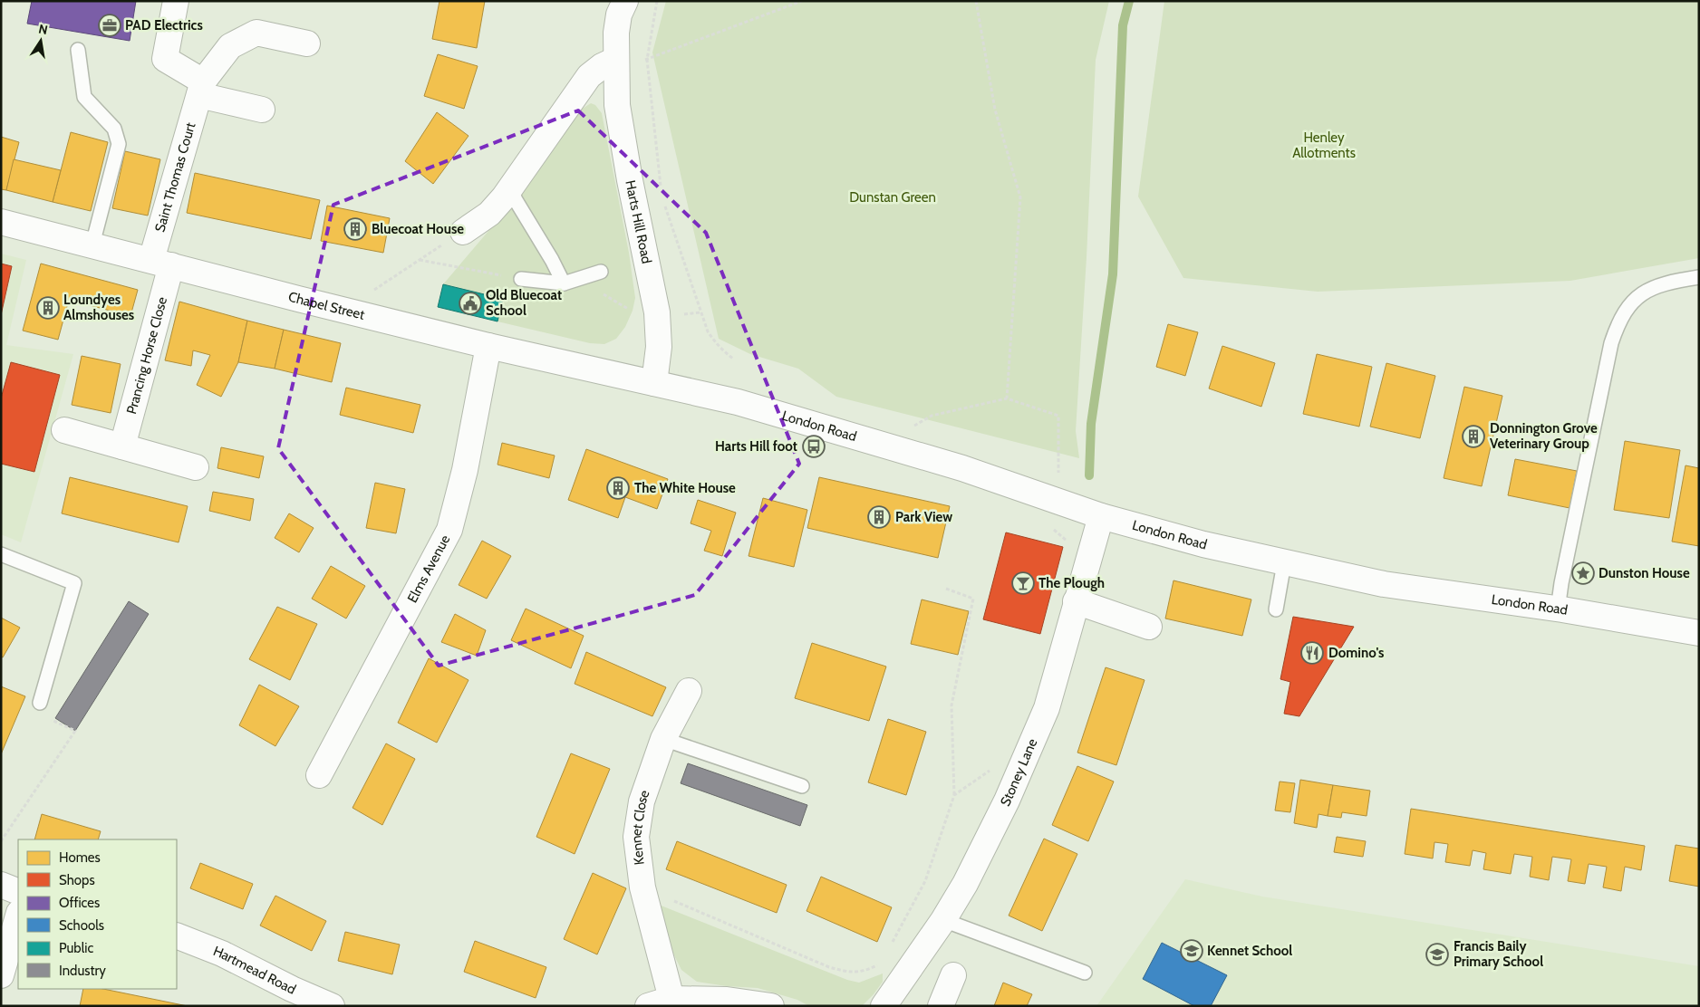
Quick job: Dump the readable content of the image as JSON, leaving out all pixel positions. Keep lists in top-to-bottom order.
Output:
{
  "streets": {
    "street": [
      "Saint Thomas Court",
      "Harts Hill Road",
      "Chapel Street",
      "Prancing Horse Close",
      "London Road",
      "Elms Avenue",
      "Stoney Lane",
      "Kennet Close",
      "Hartmead Road"
    ]
  },
  "crossings": [
    ["Saint Thomas Court", "Chapel Street"],
    ["Saint Thomas Court", "Prancing Horse Close"],
    ["Harts Hill Road", "Chapel Street"],
    ["Harts Hill Road", "London Road"],
    ["Chapel Street", "Prancing Horse Close"],
    ["Chapel Street", "London Road"],
    ["Chapel Street", "Elms Avenue"],
    ["London Road", "Stoney Lane"]
  ],
  "parks": ["Henley Allotments", "Dunstan Green"],
  "places": {
    "office": ["PAD Electrics"],
    "building": [
      "Bluecoat House",
      "Loundyes Almshouses",
      "Donnington Grove Veterinary Group",
      "The White House",
      "Park View"
    ],
    "public building": ["Old Bluecoat School"],
    "bus stop": ["Harts Hill foot"],
    "place": ["Dunston House"],
    "bar": ["The Plough"],
    "restaurant": ["Domino's"],
    "school or university": ["Kennet School", "Francis Baily Primary School"]
  },
  "legend": [
    "Homes",
    "Shops",
    "Offices",
    "Schools",
    "Public",
    "Industry"
  ],
  "north": "top"
}
